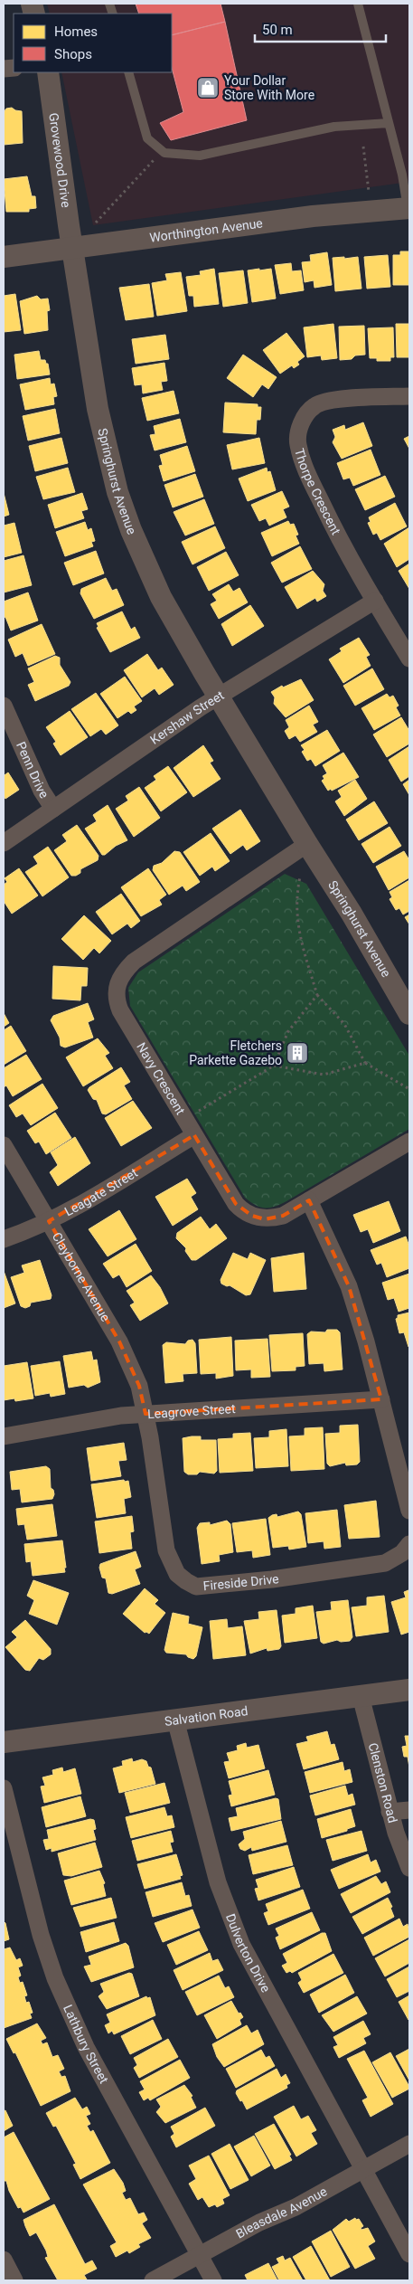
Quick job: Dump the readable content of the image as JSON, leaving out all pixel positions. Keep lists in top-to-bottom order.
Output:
{
  "streets": {
    "street": [
      "Grovewood Drive",
      "Worthington Avenue",
      "Springhurst Avenue",
      "Thorpe Crescent",
      "Kershaw Street",
      "Penn Drive",
      "Navy Crescent",
      "Leagate Street",
      "Clayborne Avenue",
      "Leagrove Street",
      "Fireside Drive",
      "Salvation Road",
      "Clenston Road",
      "Dulverton Drive",
      "Lathbury Street",
      "Bleasdale Avenue"
    ]
  },
  "crossings": [
    ["Grovewood Drive", "Worthington Avenue"],
    ["Grovewood Drive", "Springhurst Avenue"],
    ["Worthington Avenue", "Springhurst Avenue"],
    ["Springhurst Avenue", "Kershaw Street"],
    ["Springhurst Avenue", "Navy Crescent"],
    ["Thorpe Crescent", "Kershaw Street"],
    ["Kershaw Street", "Penn Drive"],
    ["Navy Crescent", "Leagate Street"],
    ["Leagate Street", "Clayborne Avenue"],
    ["Clayborne Avenue", "Leagrove Street"],
    ["Clayborne Avenue", "Fireside Drive"],
    ["Leagrove Street", "Fireside Drive"],
    ["Salvation Road", "Clenston Road"],
    ["Salvation Road", "Dulverton Drive"],
    ["Dulverton Drive", "Bleasdale Avenue"],
    ["Lathbury Street", "Bleasdale Avenue"]
  ],
  "places": {
    "shop": ["Your Dollar Store With More"],
    "building": ["Fletchers Parkette Gazebo"]
  },
  "legend": ["Homes", "Shops"],
  "scale_bar": "50 m"
}
